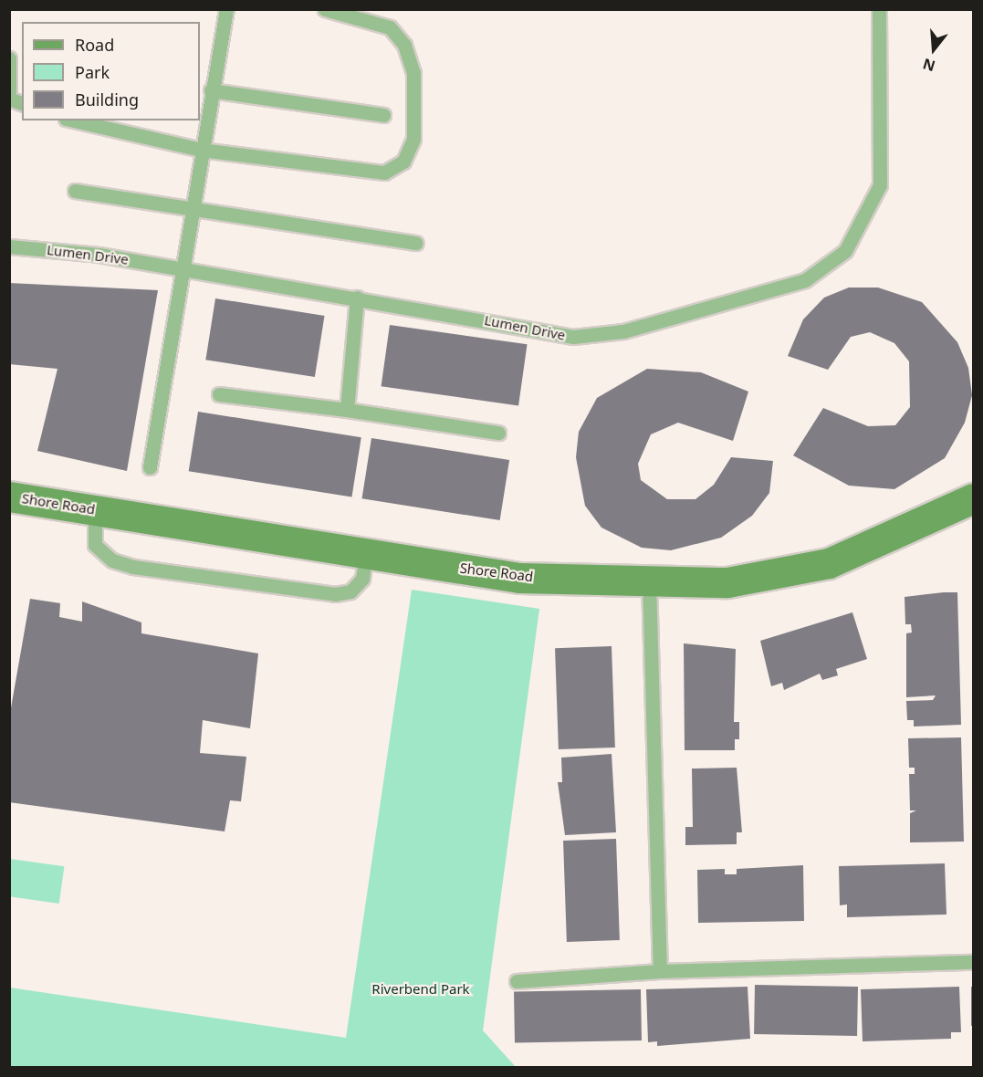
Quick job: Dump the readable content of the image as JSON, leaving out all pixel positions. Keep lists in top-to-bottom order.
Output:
{
  "streets": {
    "street": ["Shore Road"],
    "lane": ["Lumen Drive"]
  },
  "parks": ["Riverbend Park"],
  "legend": ["Road", "Park", "Building"],
  "north": "bottom"
}
